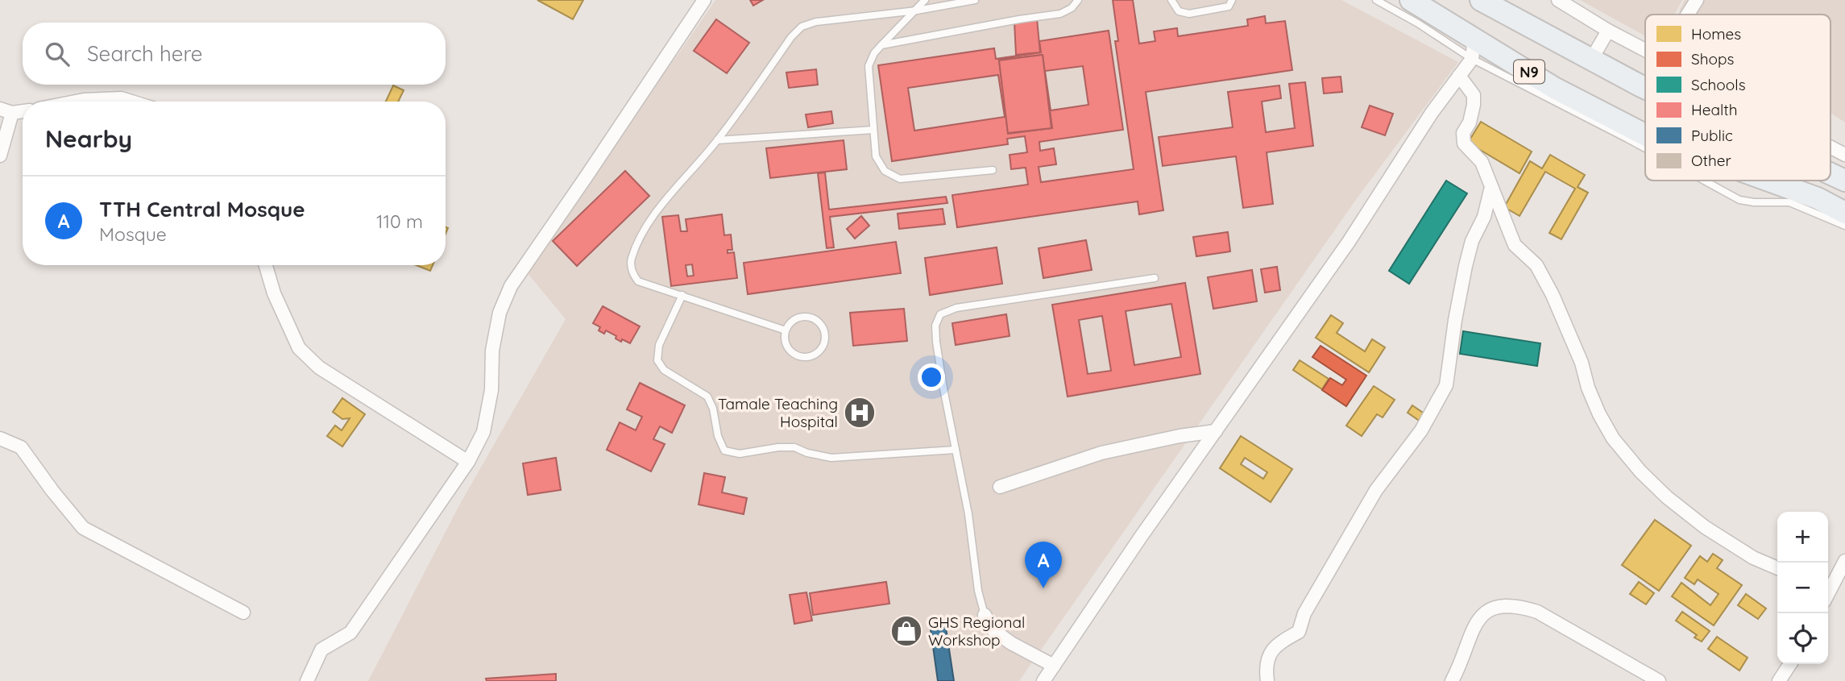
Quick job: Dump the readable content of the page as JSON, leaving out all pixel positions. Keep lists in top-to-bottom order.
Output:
{
  "streets": {
    "highway": ["N9"]
  },
  "places": {
    "hospital": ["Tamale Teaching Hospital"],
    "shop": ["GHS Regional Workshop"]
  },
  "legend": [
    "Homes",
    "Shops",
    "Schools",
    "Health",
    "Public",
    "Other"
  ],
  "page": {
    "search": "Search here",
    "heading": "Nearby",
    "list": [
      {
        "mark": "A",
        "name": "TTH Central Mosque",
        "note": "Mosque",
        "value": "110 m"
      }
    ],
    "map_buttons": ["+", "−"],
    "pins": "A"
  }
}
